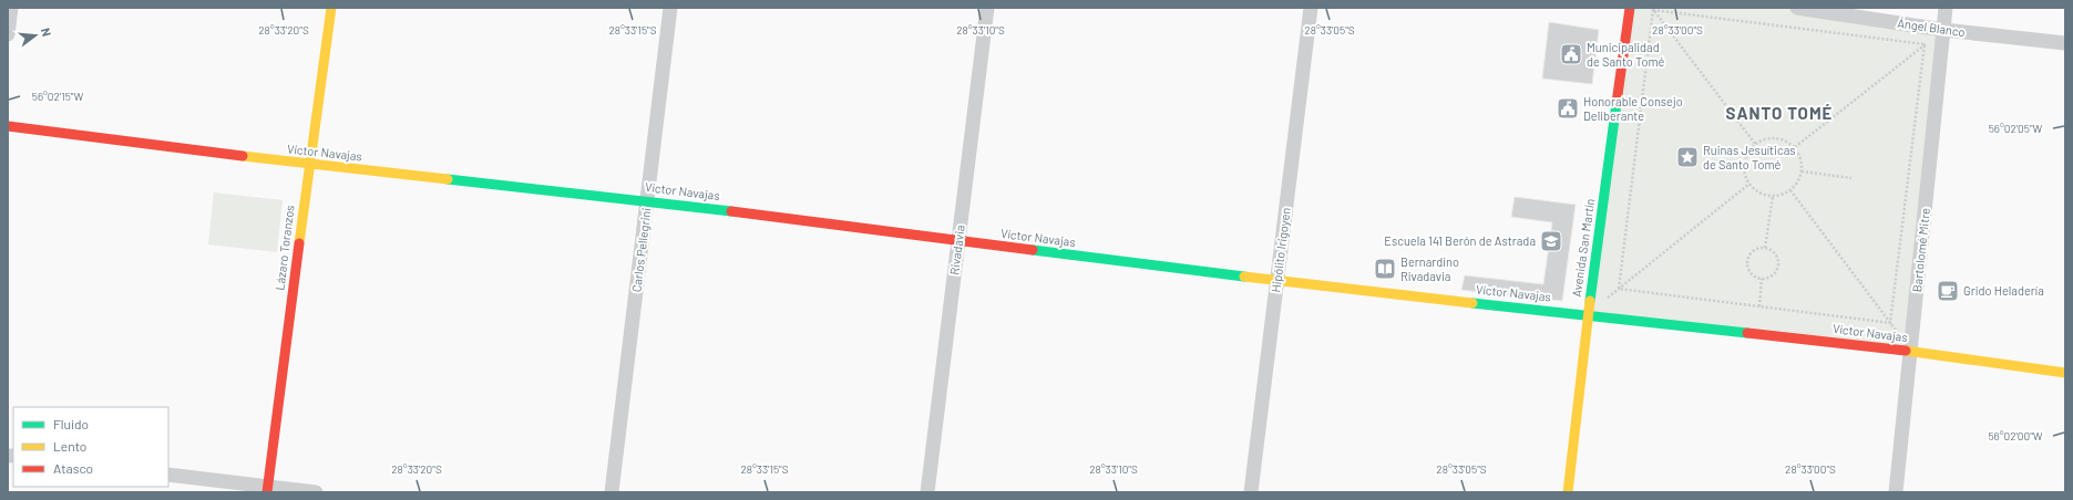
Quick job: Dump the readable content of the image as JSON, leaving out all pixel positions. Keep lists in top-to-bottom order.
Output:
{
  "streets": {
    "street": [
      "Ángel Blanco",
      "Víctor Navajas",
      "Lázaro Toranzos",
      "Avenida San Martín",
      "Carlos Pellegrini",
      "Rivadavia",
      "Hipólito Irigoyen",
      "Bartolomé Mitre"
    ]
  },
  "crossings": [
    ["Ángel Blanco", "Bartolomé Mitre"],
    ["Víctor Navajas", "Lázaro Toranzos"],
    ["Víctor Navajas", "Avenida San Martín"],
    ["Víctor Navajas", "Carlos Pellegrini"],
    ["Víctor Navajas", "Rivadavia"],
    ["Víctor Navajas", "Hipólito Irigoyen"],
    ["Víctor Navajas", "Bartolomé Mitre"]
  ],
  "districts": ["SANTO TOMÉ"],
  "places": {
    "public building": ["Municipalidad de Santo Tomé", "Honorable Consejo Deliberante"],
    "place": ["Ruinas Jesuíticas de Santo Tomé"],
    "school or university": ["Escuela 141 Berón de Astrada"],
    "library": ["Bernardino Rivadavia"],
    "cafe": ["Grido Heladería"]
  },
  "legend": ["Fluido", "Lento", "Atasco"],
  "north": "right",
  "coordinates": [
    "28°33'20\"S",
    "28°33'15\"S",
    "28°33'10\"S",
    "28°33'05\"S",
    "28°33'00\"S",
    "56°02'15\"W",
    "56°02'05\"W",
    "56°02'00\"W"
  ]
}
